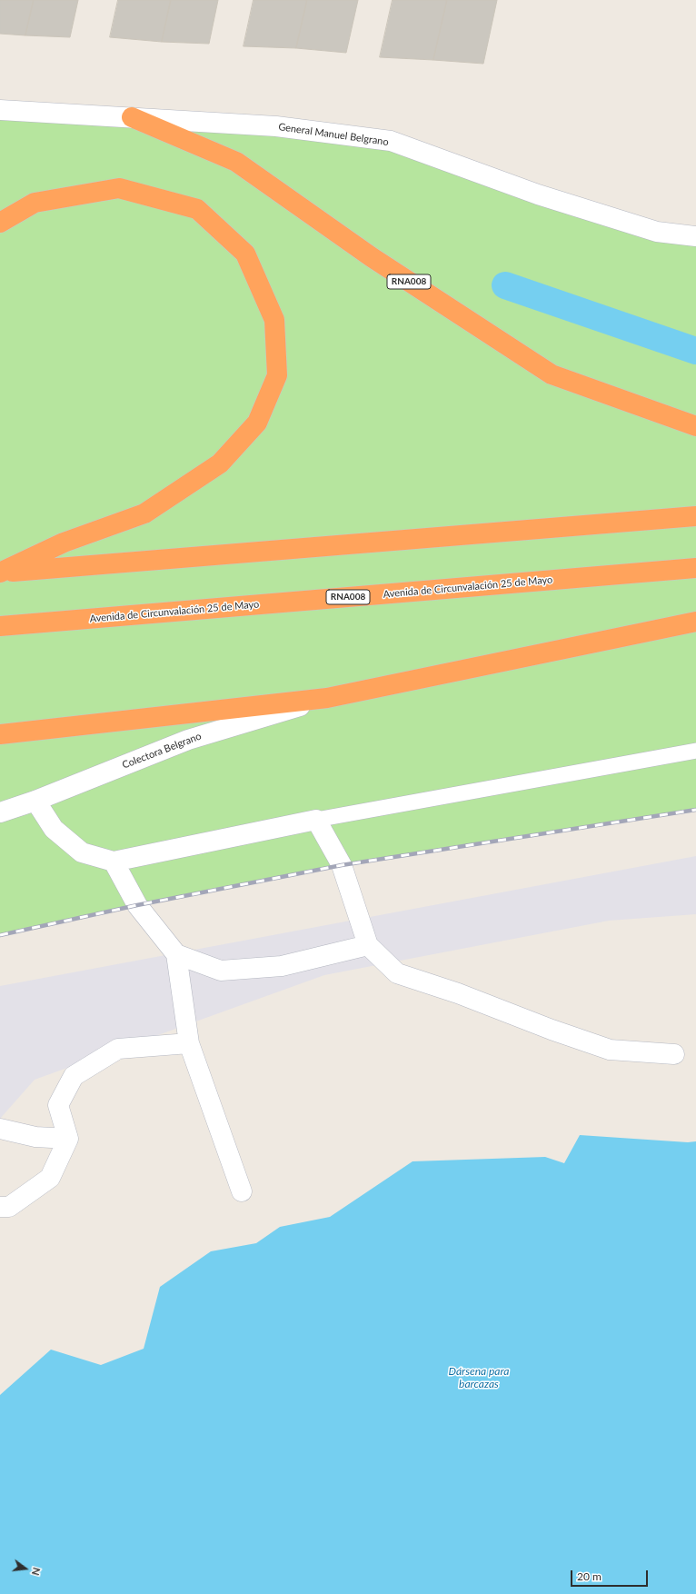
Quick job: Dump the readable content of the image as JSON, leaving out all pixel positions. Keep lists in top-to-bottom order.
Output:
{
  "streets": {
    "highway": ["RNA008", "Avenida de Circunvalación 25 de Mayo"],
    "street": ["General Manuel Belgrano", "Colectora Belgrano"]
  },
  "crossings": [
    ["General Manuel Belgrano", "RNA008"]
  ],
  "water": ["Dársena para barcazas"],
  "scale_bar": "20 m",
  "north": "right"
}
